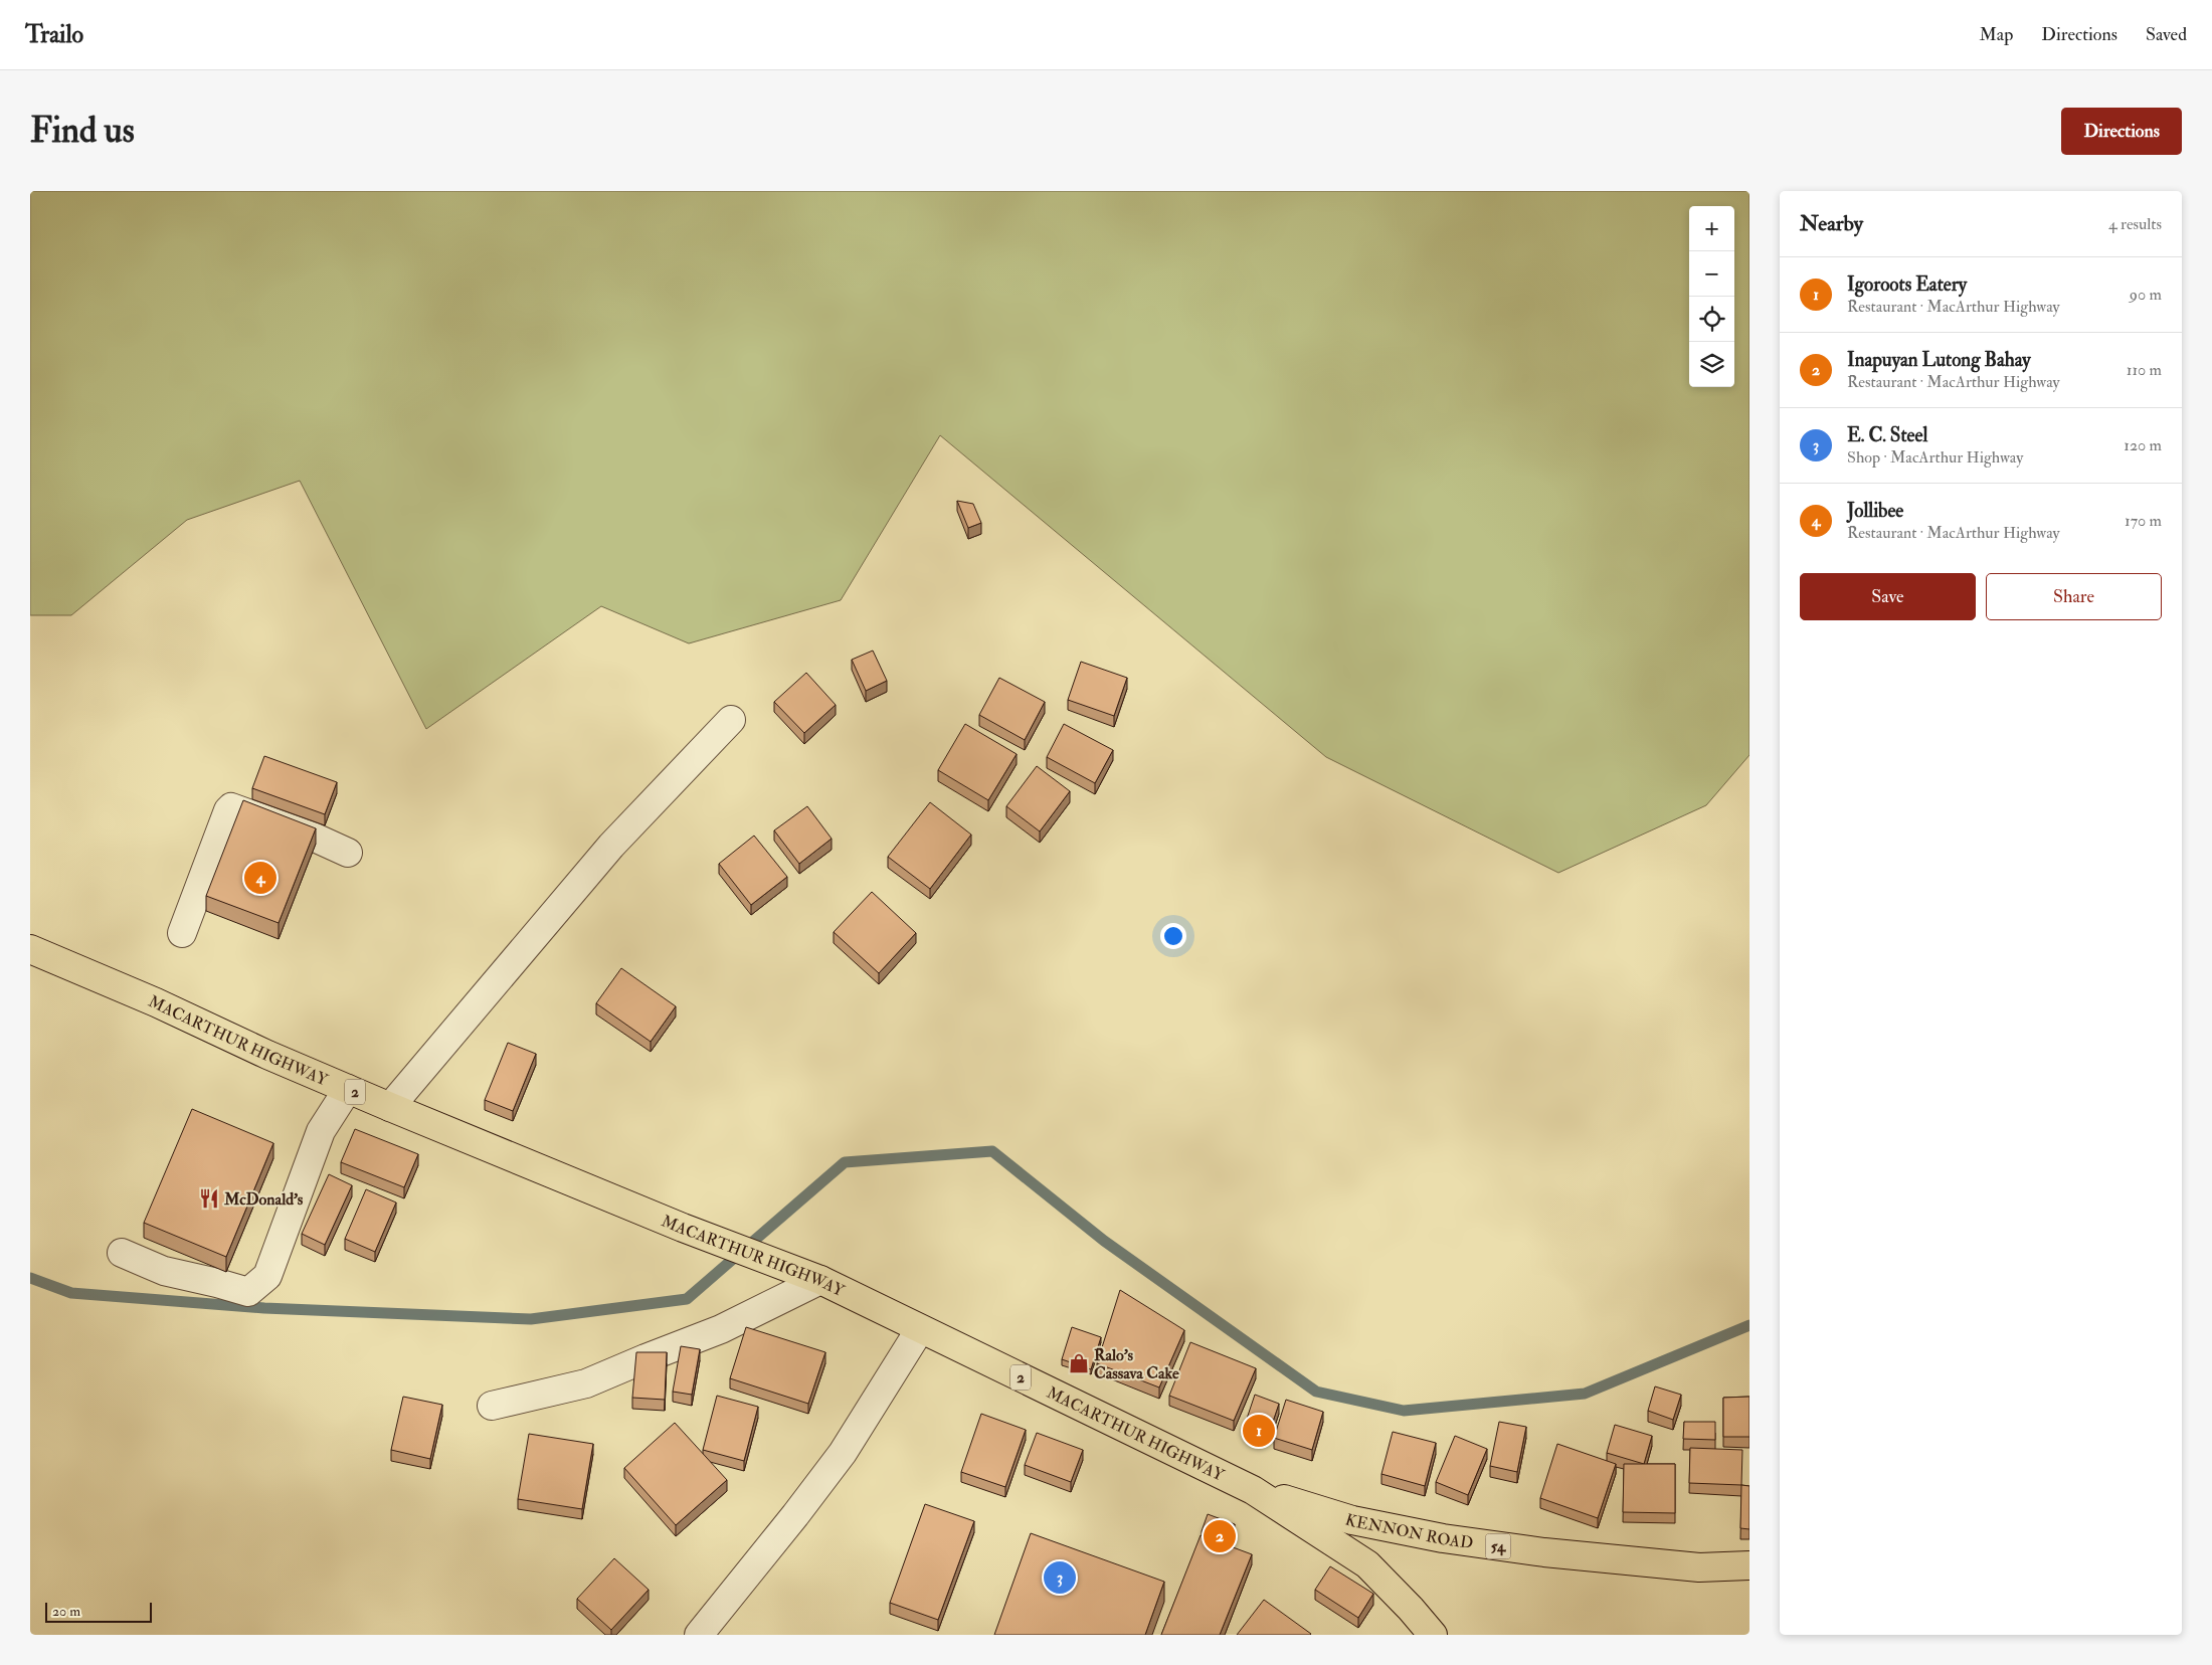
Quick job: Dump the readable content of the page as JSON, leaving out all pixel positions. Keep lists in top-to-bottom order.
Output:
{
  "streets": {
    "highway": [
      "MACARTHUR HIGHWAY",
      "2",
      "KENNON ROAD",
      "54"
    ]
  },
  "crossings": [
    ["MACARTHUR HIGHWAY", "KENNON ROAD"]
  ],
  "places": {
    "restaurant": ["McDonald's"],
    "shop": ["Ralo's Cassava Cake"]
  },
  "scale_bar": "20 m",
  "page": {
    "header": "Trailo",
    "nav": ["Map", "Directions", "Saved"],
    "buttons": [
      "Directions",
      ["Save", "Share"]
    ],
    "title": "Find us",
    "heading": ["Nearby", "4 results"],
    "map_buttons": ["+", "−"],
    "list": [
      {
        "mark": "1",
        "name": "Igoroots Eatery",
        "note": "Restaurant · MacArthur Highway",
        "value": "90 m"
      },
      {
        "mark": "2",
        "name": "Inapuyan Lutong Bahay",
        "note": "Restaurant · MacArthur Highway",
        "value": "110 m"
      },
      {
        "mark": "3",
        "name": "E. C. Steel",
        "note": "Shop · MacArthur Highway",
        "value": "120 m"
      },
      {
        "mark": "4",
        "name": "Jollibee",
        "note": "Restaurant · MacArthur Highway",
        "value": "170 m"
      }
    ],
    "pins": [
      "4",
      "1",
      "2",
      "3"
    ],
    "scale": "20 m"
  }
}
